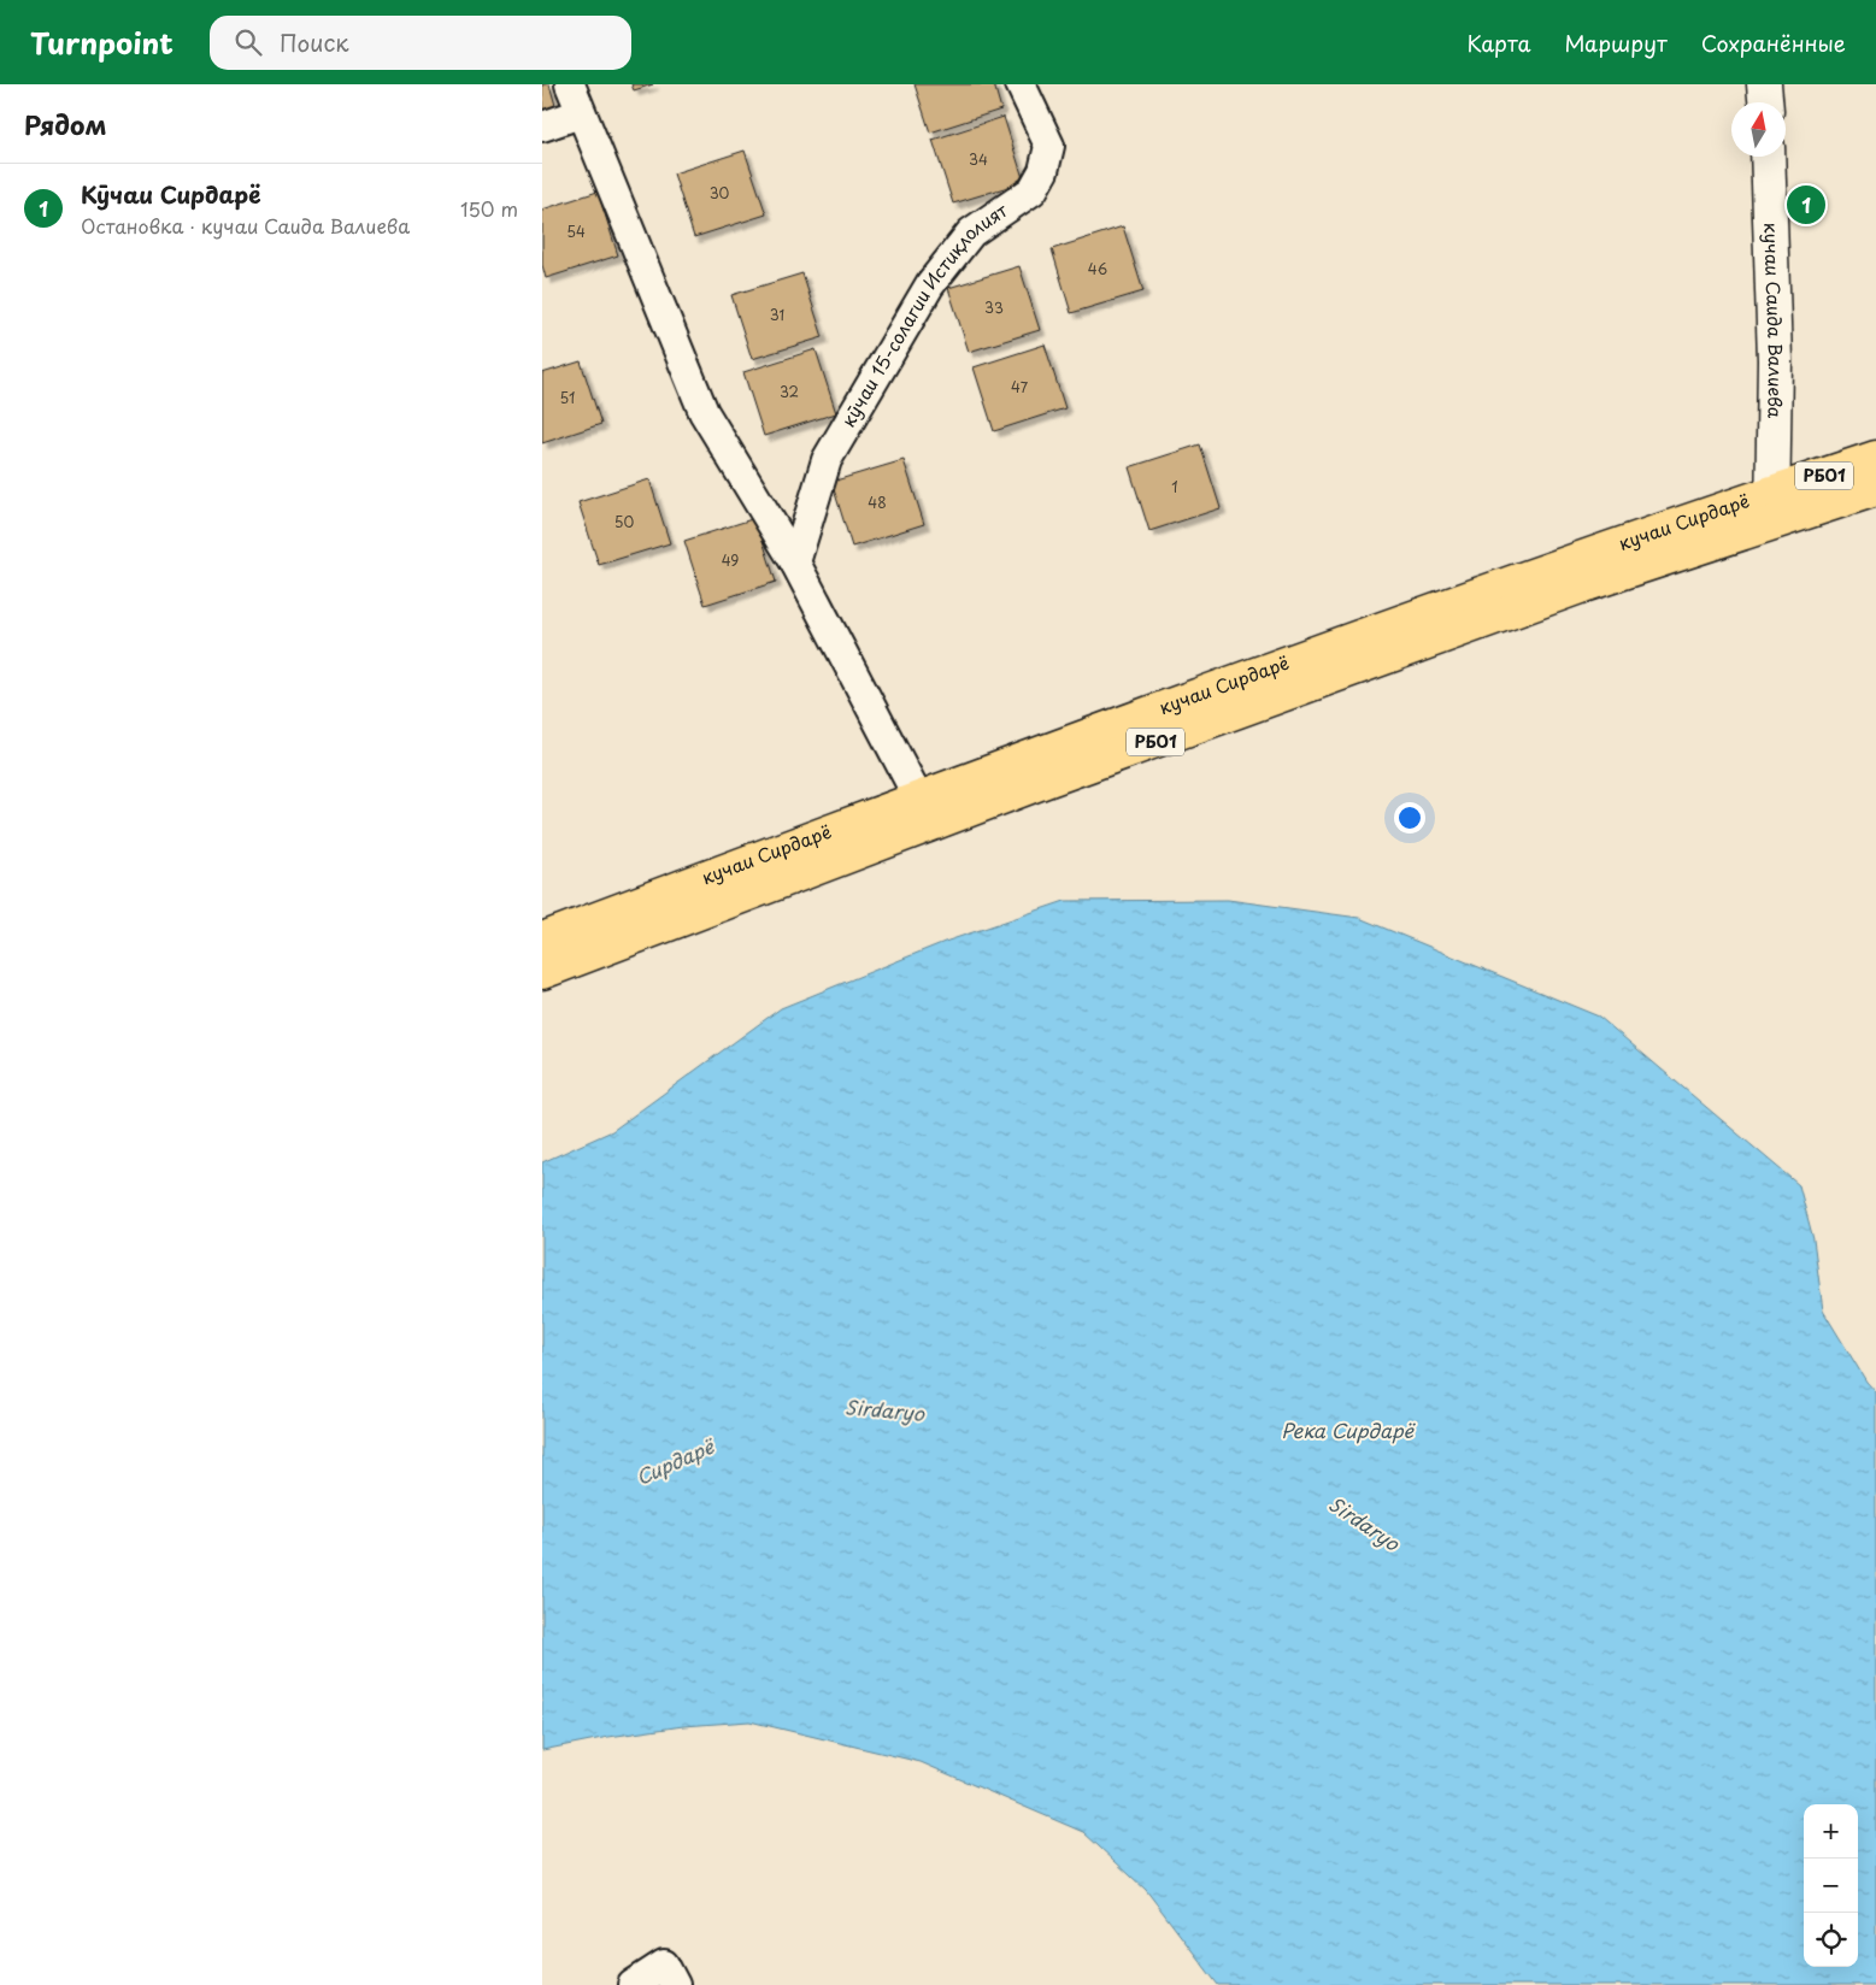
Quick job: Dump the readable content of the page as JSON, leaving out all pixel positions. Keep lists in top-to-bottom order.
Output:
{
  "streets": {
    "highway": ["РБ01", "кучаи Сирдарё"],
    "street": ["кӯчаи 15-солагии Истиқлолият", "кучаи Саида Валиева"]
  },
  "crossings": [
    ["кучаи Саида Валиева", "РБ01"],
    ["кучаи Саида Валиева", "кучаи Сирдарё"],
    ["РБ01", "кучаи Сирдарё"]
  ],
  "water": ["Sirdaryo", "Река Сирдарё", "Сирдарё"],
  "house_numbers": [
    "34",
    "30",
    "54",
    "46",
    "33",
    "31",
    "47",
    "32",
    "51",
    "1",
    "48",
    "50",
    "49"
  ],
  "north": "top",
  "page": {
    "header": "Turnpoint",
    "search": "Поиск",
    "nav": ["Карта", "Маршрут", "Сохранённые"],
    "heading": "Рядом",
    "list": [
      {
        "mark": "1",
        "name": "Кӯчаи Сирдарё",
        "note": "Остановка · кучаи Саида Валиева",
        "value": "150 m"
      }
    ],
    "pins": "1",
    "map_buttons": ["+", "−"]
  }
}
